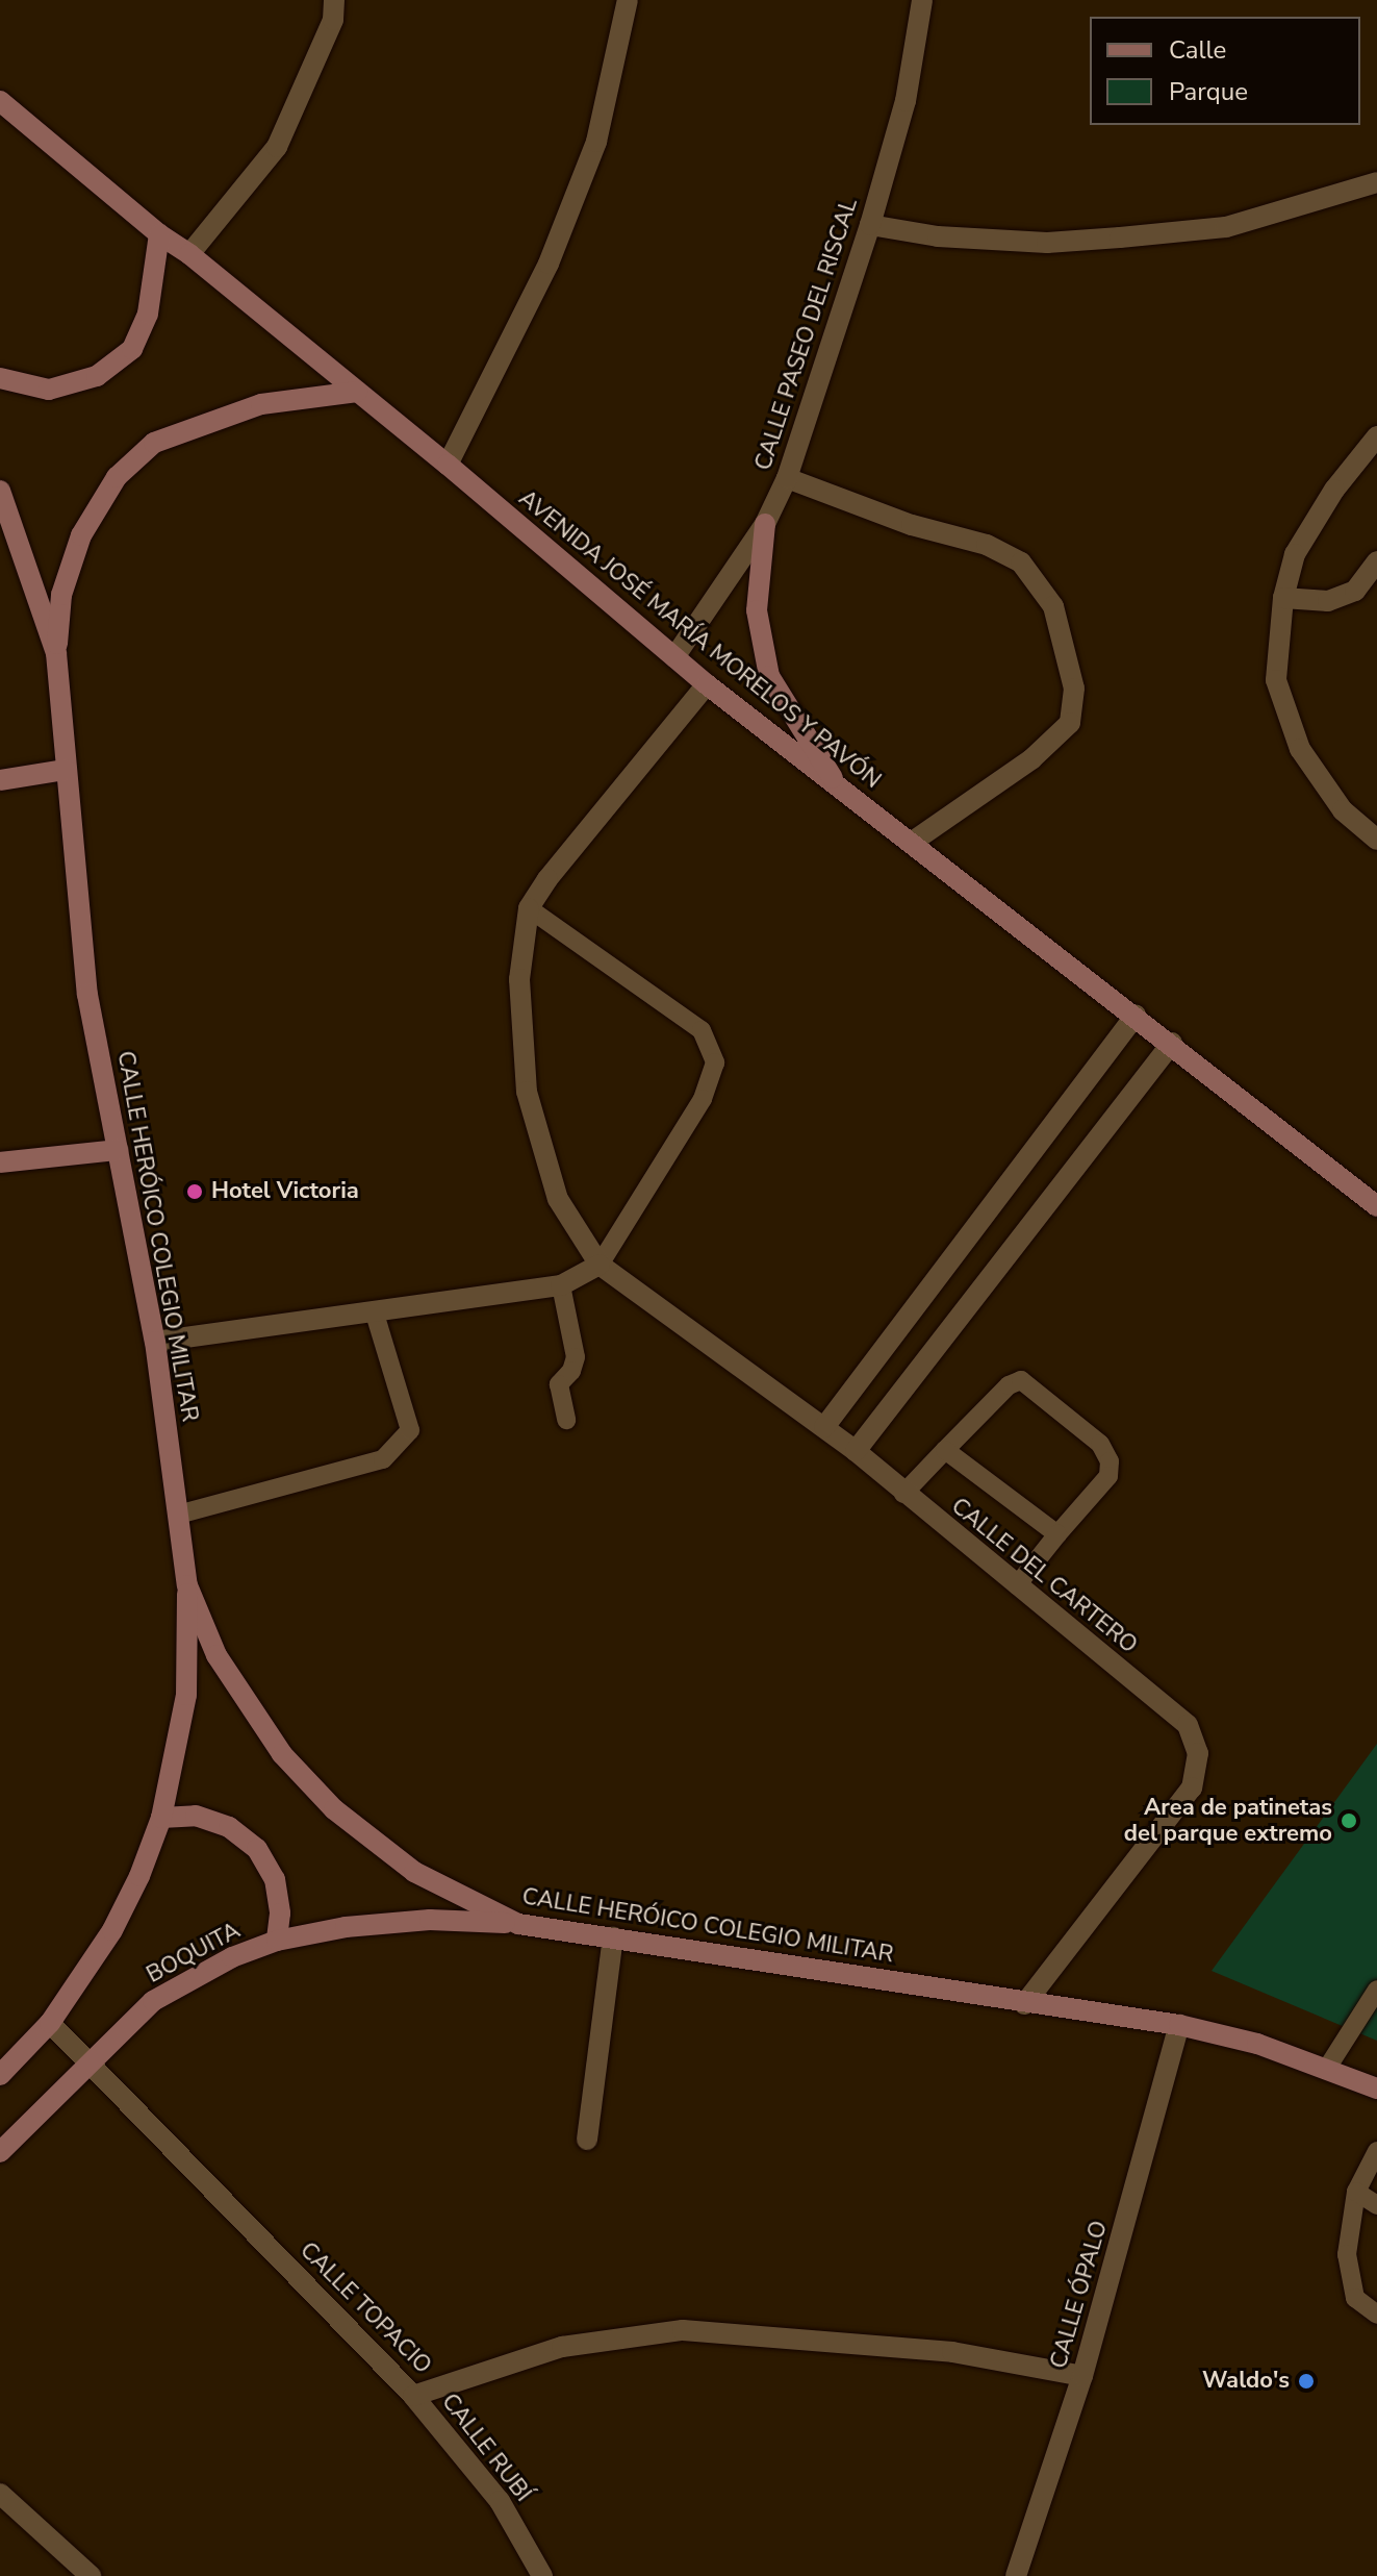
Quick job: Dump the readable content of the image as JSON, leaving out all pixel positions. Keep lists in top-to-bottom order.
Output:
{
  "streets": {
    "main road": ["AVENIDA JOSÉ MARÍA MORELOS Y PAVÓN", "CALLE HERÓICO COLEGIO MILITAR", "BOQUITA"],
    "street": [
      "CALLE PASEO DEL RISCAL",
      "CALLE DEL CARTERO",
      "CALLE ÓPALO",
      "CALLE TOPACIO",
      "CALLE RUBÍ"
    ]
  },
  "crossings": [
    ["CALLE PASEO DEL RISCAL", "AVENIDA JOSÉ MARÍA MORELOS Y PAVÓN"],
    ["CALLE HERÓICO COLEGIO MILITAR", "CALLE DEL CARTERO"],
    ["CALLE HERÓICO COLEGIO MILITAR", "BOQUITA"],
    ["CALLE HERÓICO COLEGIO MILITAR", "CALLE ÓPALO"],
    ["BOQUITA", "CALLE TOPACIO"],
    ["CALLE ÓPALO", "CALLE TOPACIO"],
    ["CALLE TOPACIO", "CALLE RUBÍ"]
  ],
  "places": ["Hotel Victoria", "Area de patinetas del parque extremo", "Waldo's"],
  "legend": ["Calle", "Parque"]
}
